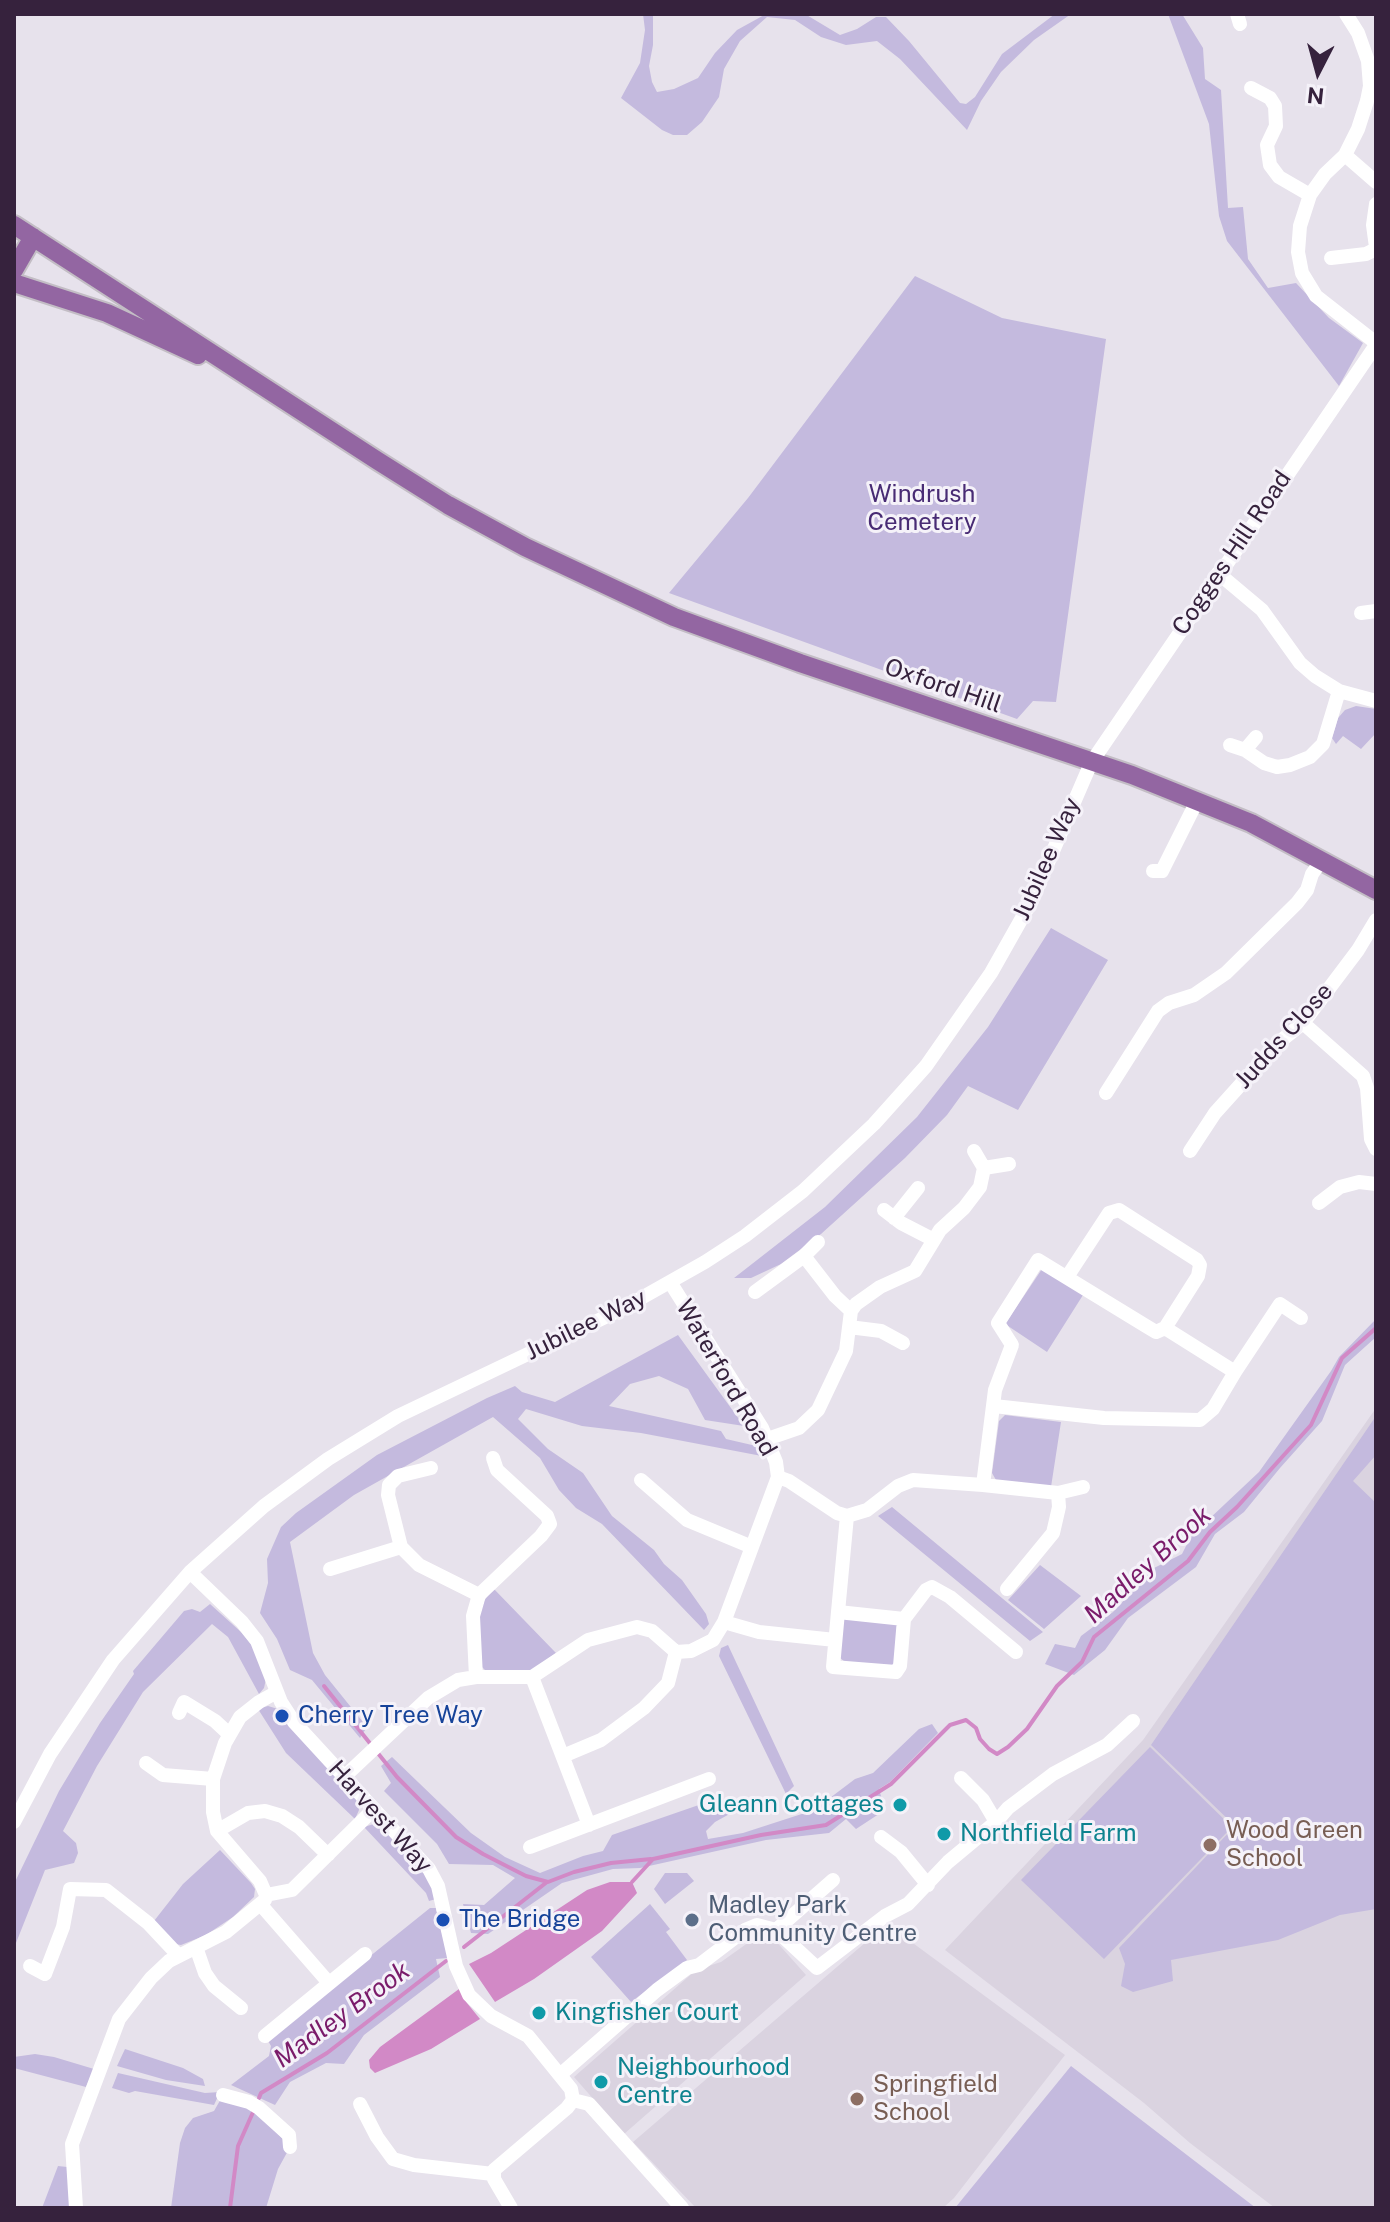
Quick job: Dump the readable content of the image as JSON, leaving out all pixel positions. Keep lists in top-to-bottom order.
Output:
{
  "streets": {
    "main road": ["Oxford Hill"],
    "street": [
      "Cogges Hill Road",
      "Jubilee Way",
      "Judds Close",
      "Waterford Road",
      "Harvest Way"
    ]
  },
  "crossings": [
    ["Cogges Hill Road", "Oxford Hill"],
    ["Cogges Hill Road", "Jubilee Way"],
    ["Oxford Hill", "Jubilee Way"],
    ["Jubilee Way", "Waterford Road"],
    ["Jubilee Way", "Harvest Way"]
  ],
  "water": ["Madley Brook"],
  "parks": ["Windrush Cemetery"],
  "places": [
    "Cherry Tree Way",
    "Gleann Cottages",
    "Northfield Farm",
    "Wood Green School",
    "The Bridge",
    "Madley Park Community Centre",
    "Kingfisher Court",
    "Neighbourhood Centre",
    "Springfield School"
  ],
  "north": "bottom"
}
